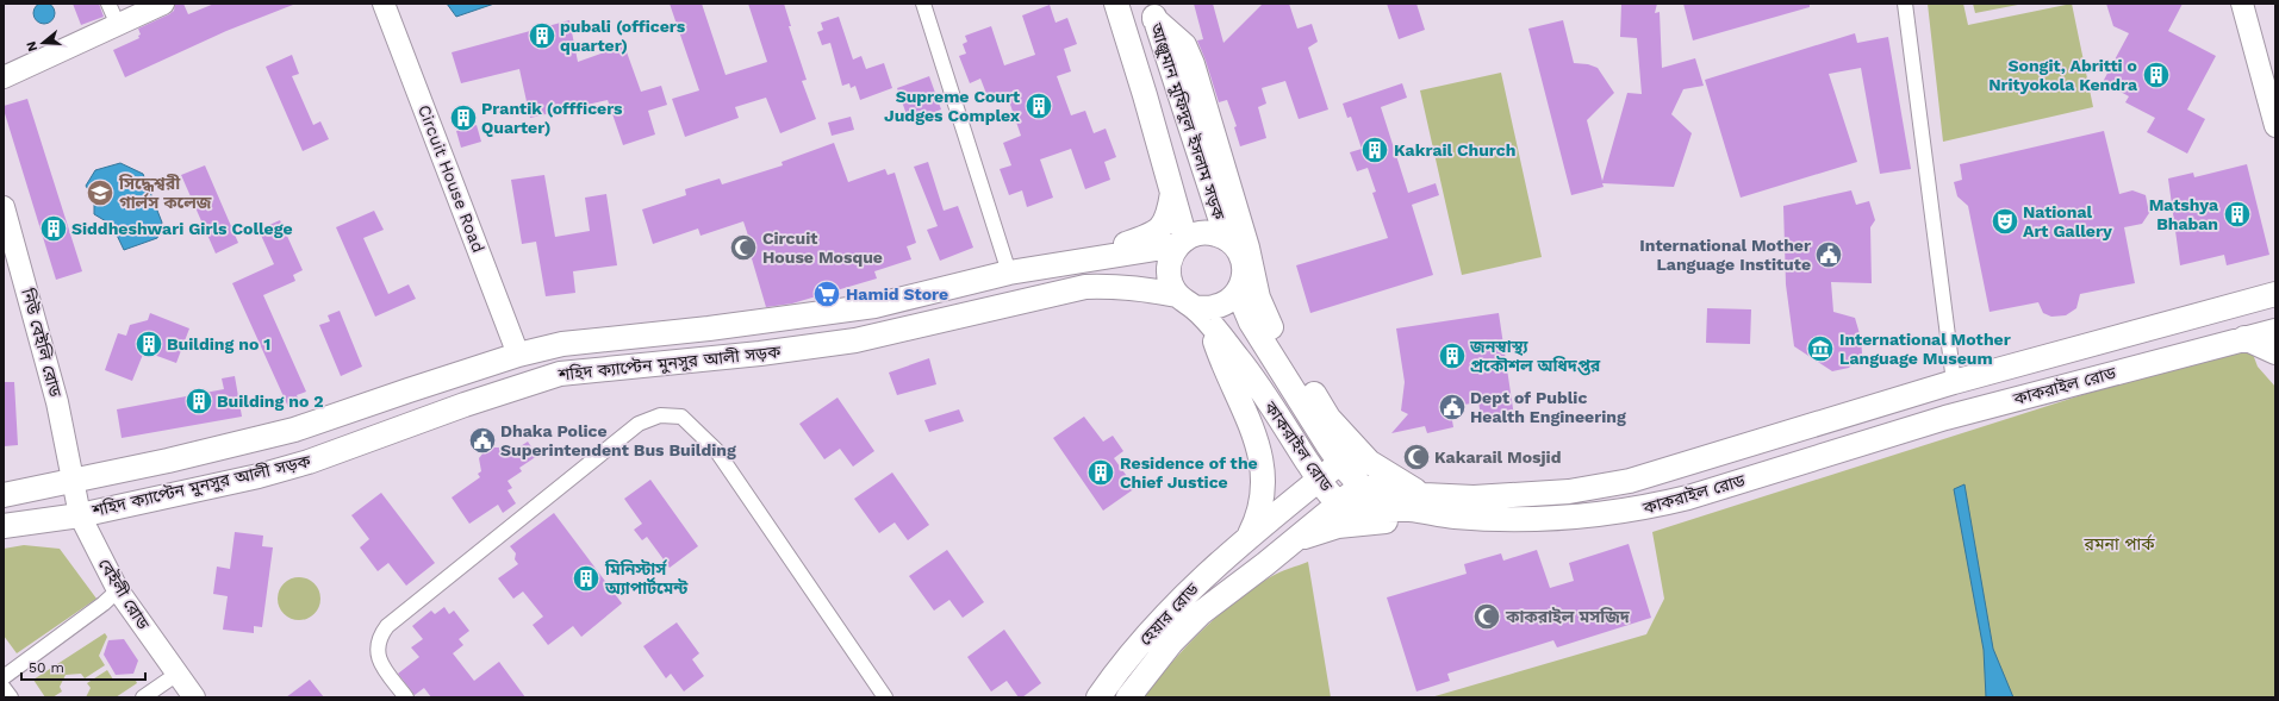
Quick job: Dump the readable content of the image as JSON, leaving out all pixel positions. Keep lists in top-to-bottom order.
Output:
{
  "streets": {
    "main road": [
      "আঞ্জুমান মুফিদুল ইসলাম সড়ক",
      "শহিদ ক্যাপ্টেন মুনসুর আলী সড়ক",
      "কাকরাইল রোড",
      "হেয়ার রোড"
    ],
    "street": ["Circuit House Road", "নিউ বেইলি রোড", "বেইলী রোড"]
  },
  "crossings": [
    ["আঞ্জুমান মুফিদুল ইসলাম সড়ক", "শহিদ ক্যাপ্টেন মুনসুর আলী সড়ক"],
    ["আঞ্জুমান মুফিদুল ইসলাম সড়ক", "কাকরাইল রোড"],
    ["Circuit House Road", "শহিদ ক্যাপ্টেন মুনসুর আলী সড়ক"],
    ["নিউ বেইলি রোড", "শহিদ ক্যাপ্টেন মুনসুর আলী সড়ক"],
    ["নিউ বেইলি রোড", "বেইলী রোড"],
    ["শহিদ ক্যাপ্টেন মুনসুর আলী সড়ক", "কাকরাইল রোড"],
    ["শহিদ ক্যাপ্টেন মুনসুর আলী সড়ক", "বেইলী রোড"],
    ["কাকরাইল রোড", "হেয়ার রোড"]
  ],
  "parks": ["রমনা পার্ক"],
  "places": {
    "building": [
      "pubali (officers quarter)",
      "Songit, Abritti o Nrityokola Kendra",
      "Supreme Court Judges Complex",
      "Prantik (offficers Quarter)",
      "Kakrail Church",
      "Matshya Bhaban",
      "Siddheshwari Girls College",
      "Building no 1",
      "জনস্বাস্থ্য প্রকৌশল অধিদপ্তর",
      "Building no 2",
      "Residence of the Chief Justice",
      "মিনিস্টার্স অ্যাপার্টমেন্ট"
    ],
    "school or university": ["সিদ্ধেশ্বরী গার্লস কলেজ"],
    "theatre": ["National Art Gallery"],
    "mosque": ["Circuit House Mosque", "Kakarail Mosjid", "কাকরাইল মসজিদ"],
    "public building": ["International Mother Language Institute", "Dept of Public Health Engineering", "Dhaka Police Superintendent Bus Building"],
    "supermarket": ["Hamid Store"],
    "museum": ["International Mother Language Museum"]
  },
  "scale_bar": "50 m",
  "north": "left"
}
